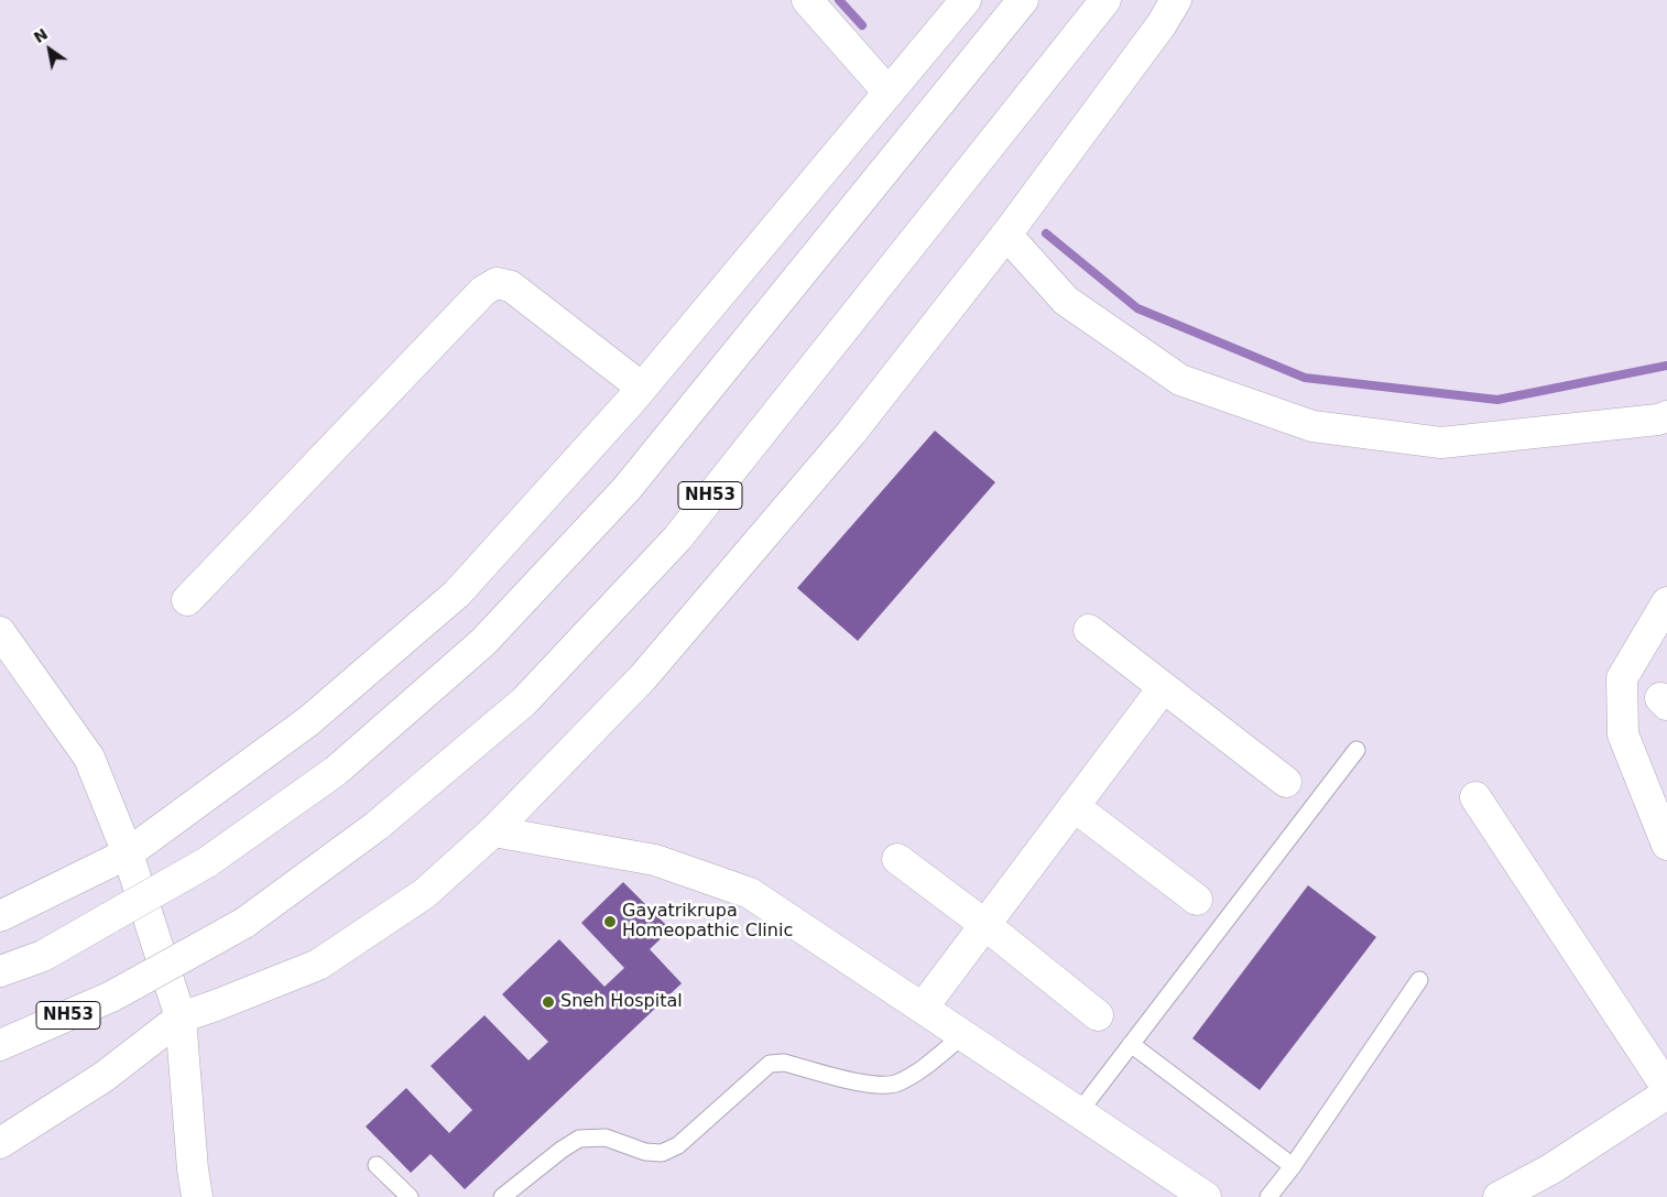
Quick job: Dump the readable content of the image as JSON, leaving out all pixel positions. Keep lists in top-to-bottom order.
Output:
{
  "streets": {
    "main road": ["NH53"]
  },
  "places": ["Gayatrikrupa Homeopathic Clinic", "Sneh Hospital"],
  "north": "top left"
}
